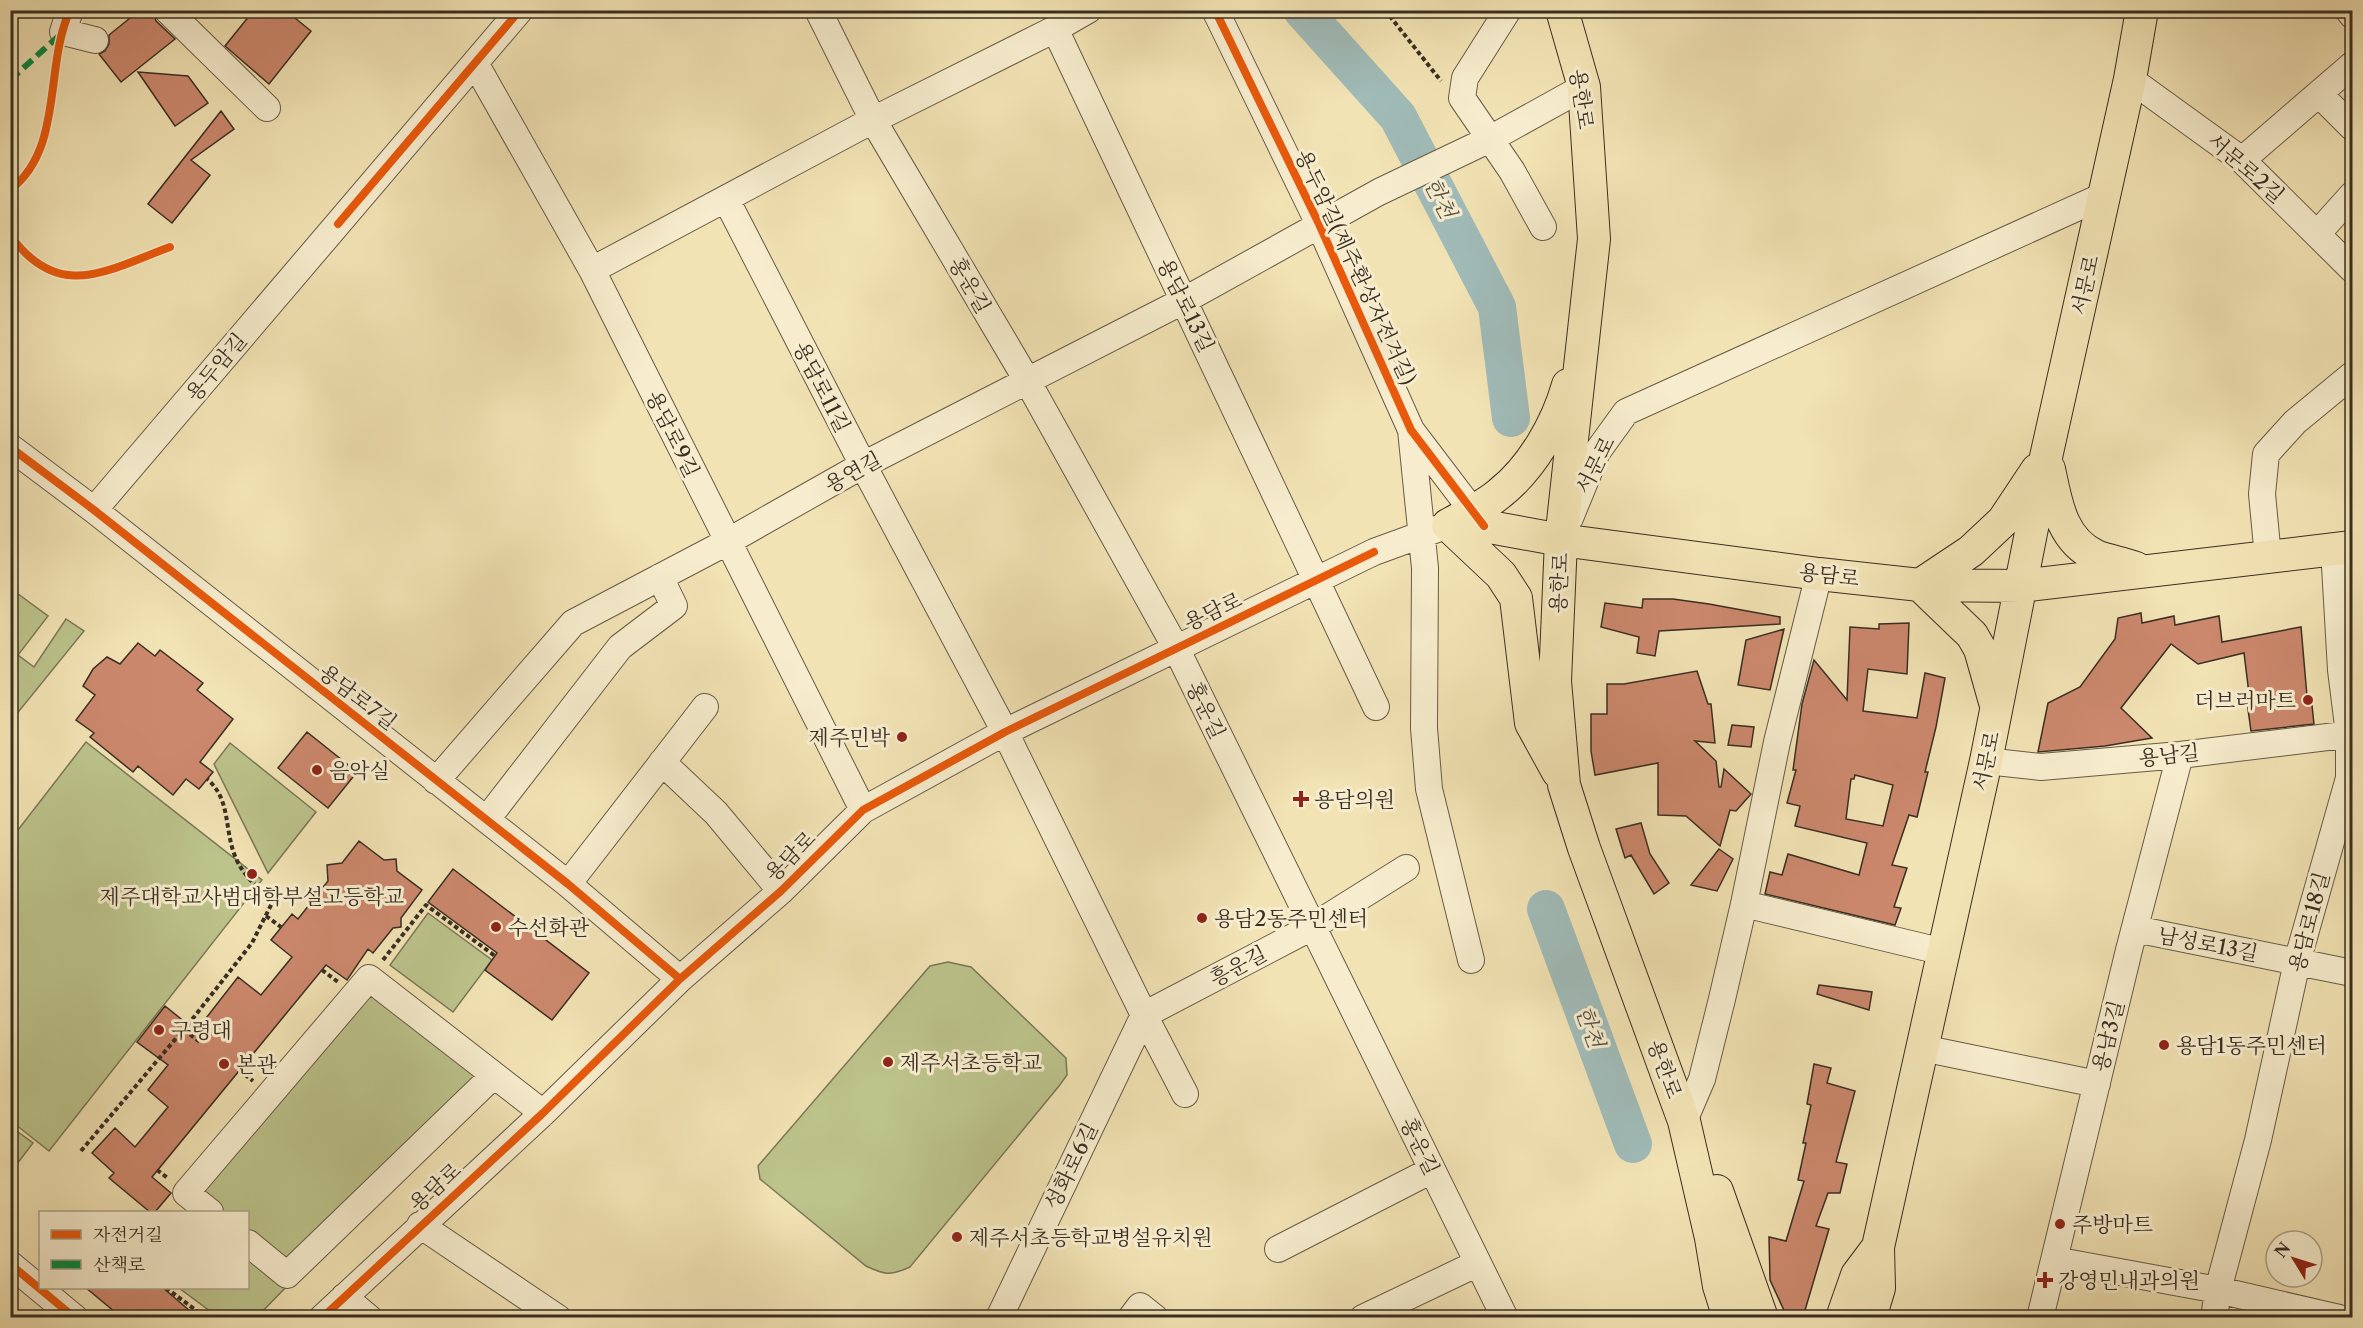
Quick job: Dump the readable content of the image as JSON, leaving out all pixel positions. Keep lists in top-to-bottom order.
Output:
{
  "streets": {
    "main road": ["용한로", "서문로", "용담로"],
    "street": [
      "서문로2길",
      "용두암길(제주환상자전거길)",
      "홍운길",
      "용담로13길",
      "용두암길",
      "용담로11길",
      "용담로9길",
      "용연길",
      "용담로7길",
      "용남길",
      "용담로18길",
      "남성로13길",
      "흥운길",
      "용남3길",
      "성화로6길"
    ]
  },
  "crossings": [
    ["용한로", "서문로"],
    ["용한로", "용연길"],
    ["용한로", "용담로"],
    ["서문로2길", "서문로"],
    ["용두암길(제주환상자전거길)", "용연길"],
    ["용두암길(제주환상자전거길)", "용담로"],
    ["홍운길", "용연길"],
    ["홍운길", "용담로"],
    ["홍운길", "흥운길"],
    ["서문로", "용담로"],
    ["서문로", "용남길"],
    ["용담로13길", "용연길"],
    ["용담로13길", "용담로"],
    ["용두암길", "용담로9길"],
    ["용두암길", "용담로7길"],
    ["용담로11길", "용연길"],
    ["용담로11길", "용담로"],
    ["용담로9길", "용연길"],
    ["용담로9길", "용담로"],
    ["용연길", "용담로7길"],
    ["용담로", "용담로7길"],
    ["용담로", "용담로18길"],
    ["용남길", "용담로18길"],
    ["용남길", "용남3길"],
    ["용담로18길", "남성로13길"],
    ["남성로13길", "용남3길"],
    ["흥운길", "성화로6길"]
  ],
  "water": ["한천"],
  "places": {
    "other": [
      "더브러마트",
      "제주민박",
      "음악실",
      "제주대학교사범대학부설고등학교",
      "용담2동주민센터",
      "수선화관",
      "구령대",
      "용담1동주민센터",
      "제주서초등학교",
      "본관",
      "주방마트",
      "제주서초등학교병설유치원"
    ],
    "health": ["용담의원", "강영민내과의원"]
  },
  "legend": ["자전거길", "산책로"],
  "north": "top left"
}
